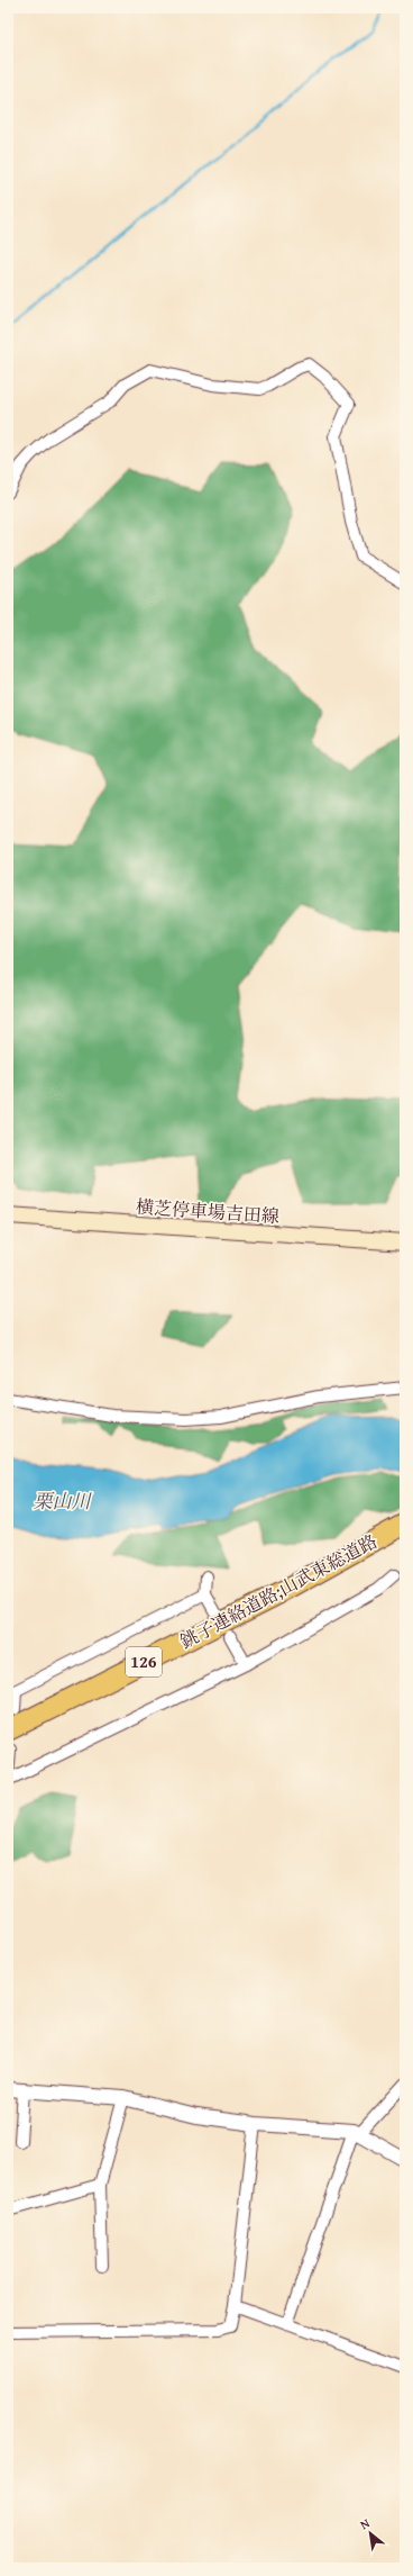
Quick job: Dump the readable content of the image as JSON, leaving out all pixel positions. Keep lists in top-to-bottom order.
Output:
{
  "streets": {
    "highway": ["銚子連絡道路;山武東総道路", "126"],
    "main road": ["横芝停車場吉田線"]
  },
  "water": ["栗山川"],
  "north": "top left"
}
